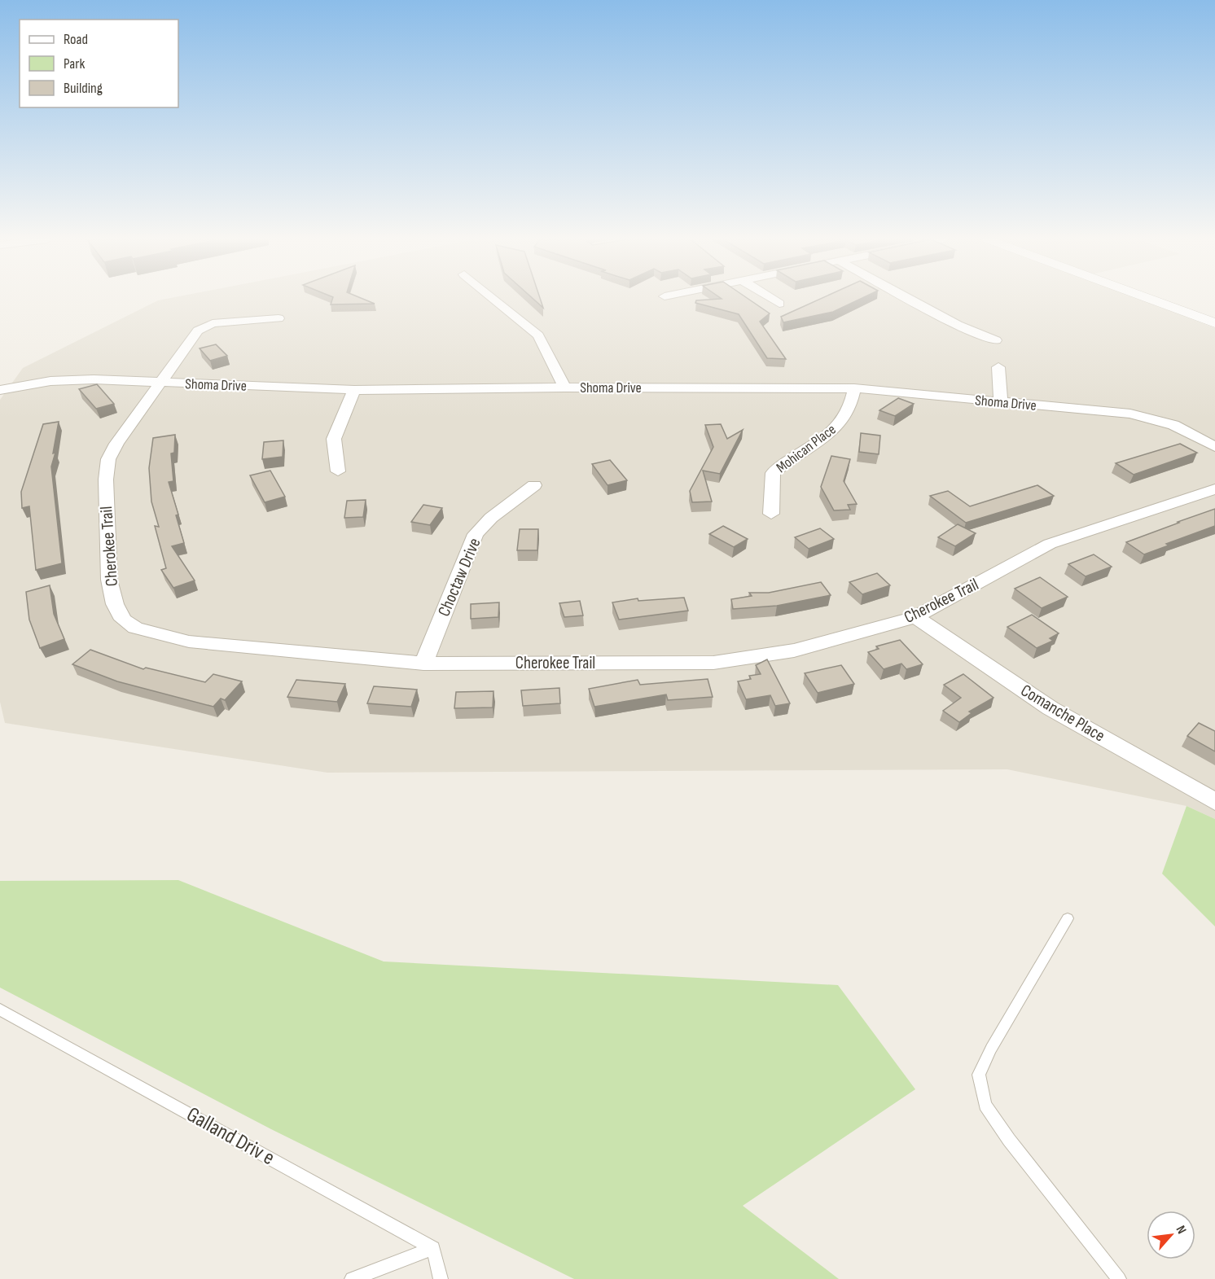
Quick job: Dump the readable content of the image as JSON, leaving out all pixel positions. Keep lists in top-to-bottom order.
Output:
{
  "streets": {
    "street": [
      "Shoma Drive",
      "Mohican Place",
      "Cherokee Trail",
      "Choctaw Drive",
      "Comanche Place"
    ],
    "lane": ["Galland Driv e"]
  },
  "crossings": [
    ["Shoma Drive", "Mohican Place"],
    ["Shoma Drive", "Cherokee Trail"],
    ["Cherokee Trail", "Choctaw Drive"],
    ["Cherokee Trail", "Comanche Place"]
  ],
  "legend": ["Road", "Park", "Building"],
  "north": "top right"
}
